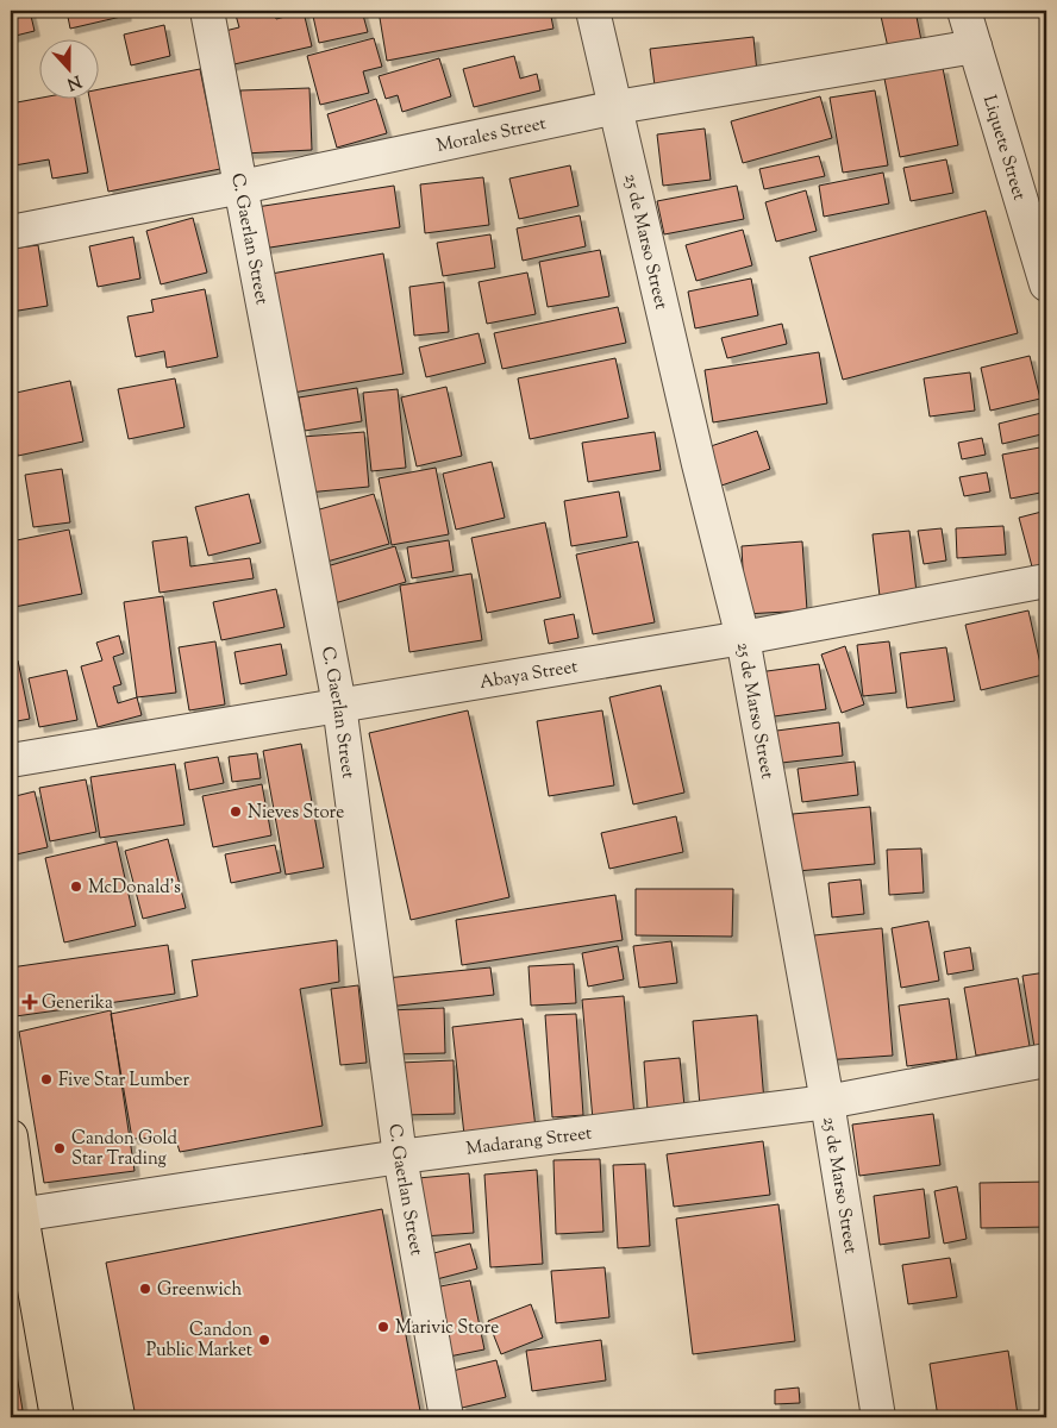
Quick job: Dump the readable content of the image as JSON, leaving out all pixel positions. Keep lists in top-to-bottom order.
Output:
{
  "streets": {
    "street": [
      "Morales Street",
      "Liquete Street",
      "C. Gaerlan Street",
      "25 de Marso Street",
      "Abaya Street",
      "Madarang Street"
    ]
  },
  "crossings": [
    ["Morales Street", "Liquete Street"],
    ["Morales Street", "C. Gaerlan Street"],
    ["Morales Street", "25 de Marso Street"],
    ["C. Gaerlan Street", "Abaya Street"],
    ["C. Gaerlan Street", "Madarang Street"],
    ["25 de Marso Street", "Abaya Street"],
    ["25 de Marso Street", "Madarang Street"]
  ],
  "places": {
    "other": [
      "Nieves Store",
      "McDonald's",
      "Five Star Lumber",
      "Candon Gold Star Trading",
      "Greenwich",
      "Marivic Store",
      "Candon Public Market"
    ],
    "health": ["Generika"]
  },
  "north": "bottom"
}
